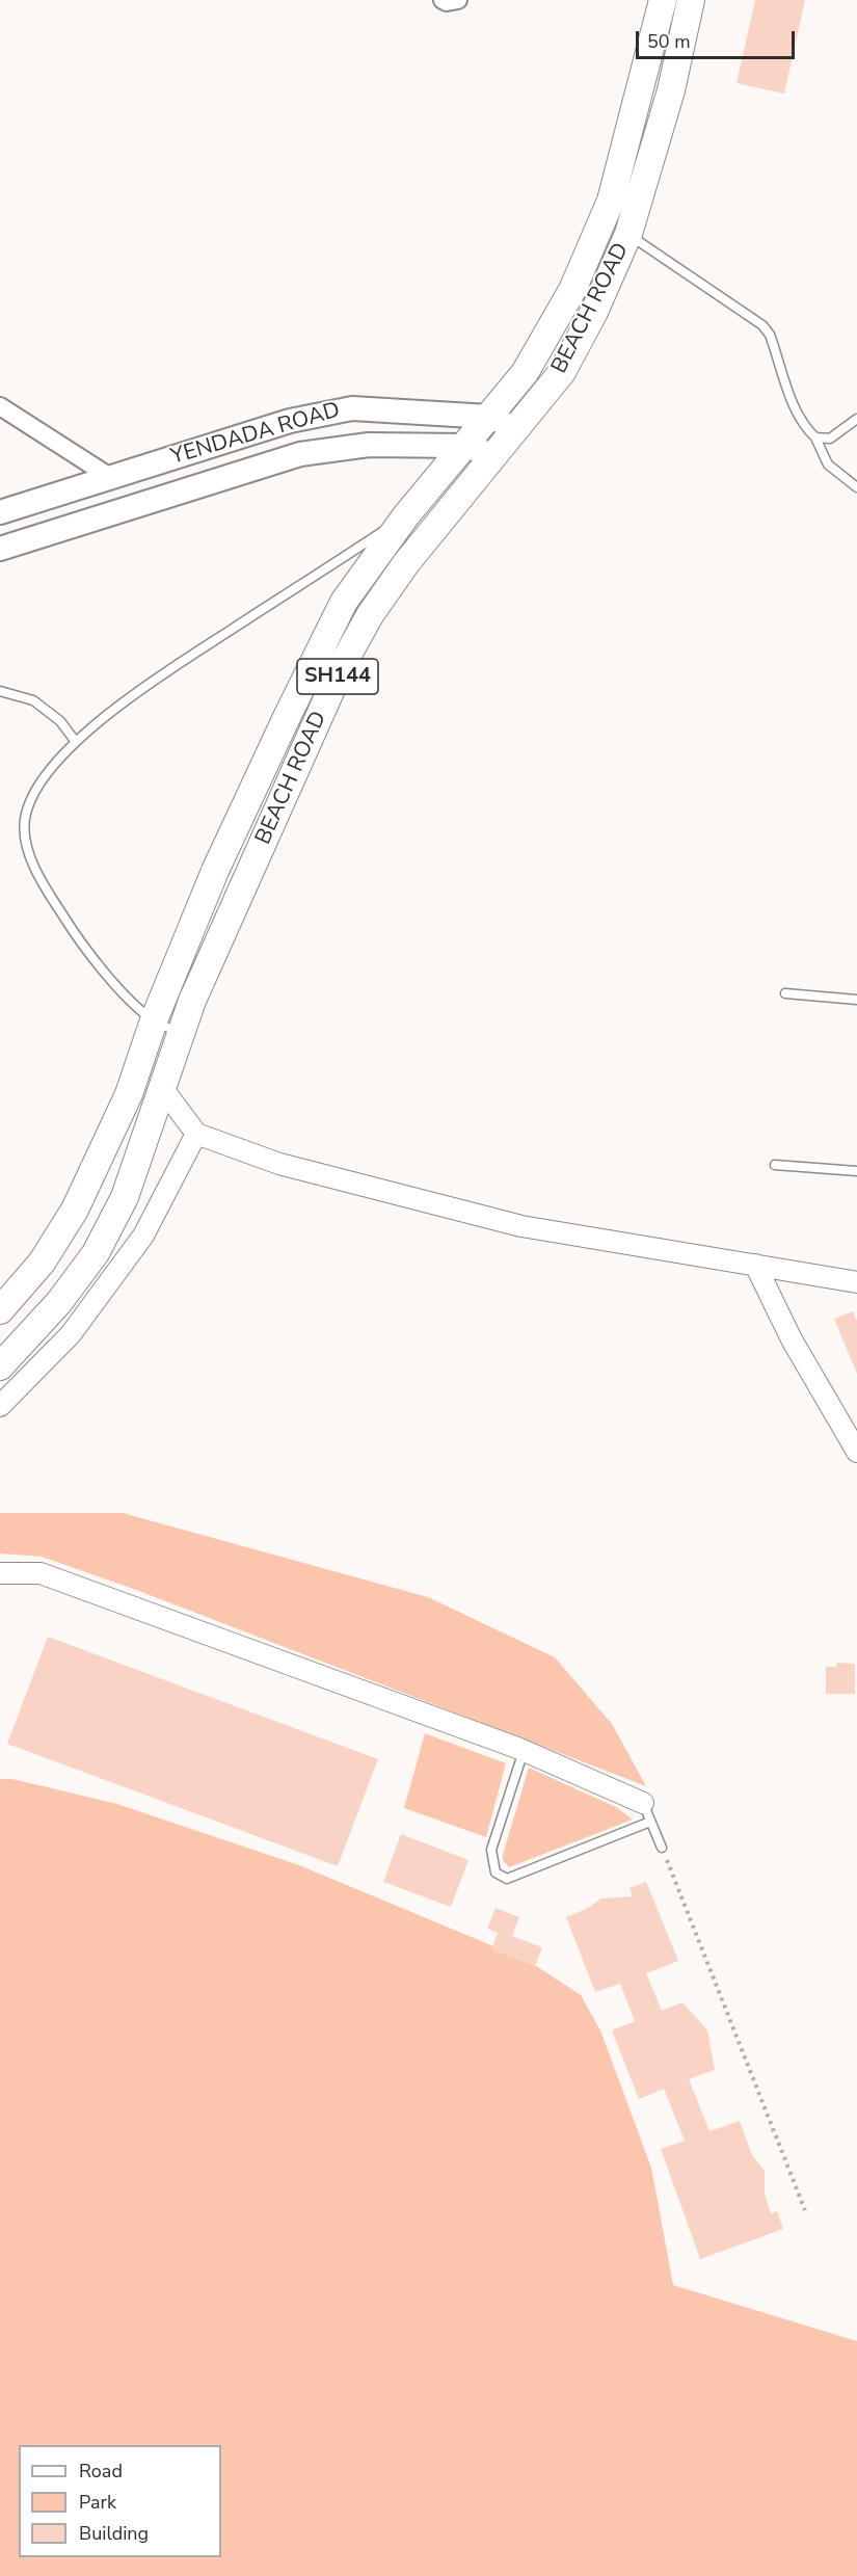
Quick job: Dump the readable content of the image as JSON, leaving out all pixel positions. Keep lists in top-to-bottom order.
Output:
{
  "streets": {
    "main road": ["BEACH ROAD", "YENDADA ROAD", "SH144"]
  },
  "crossings": [
    ["BEACH ROAD", "YENDADA ROAD"],
    ["YENDADA ROAD", "SH144"]
  ],
  "legend": ["Road", "Park", "Building"],
  "scale_bar": "50 m"
}
